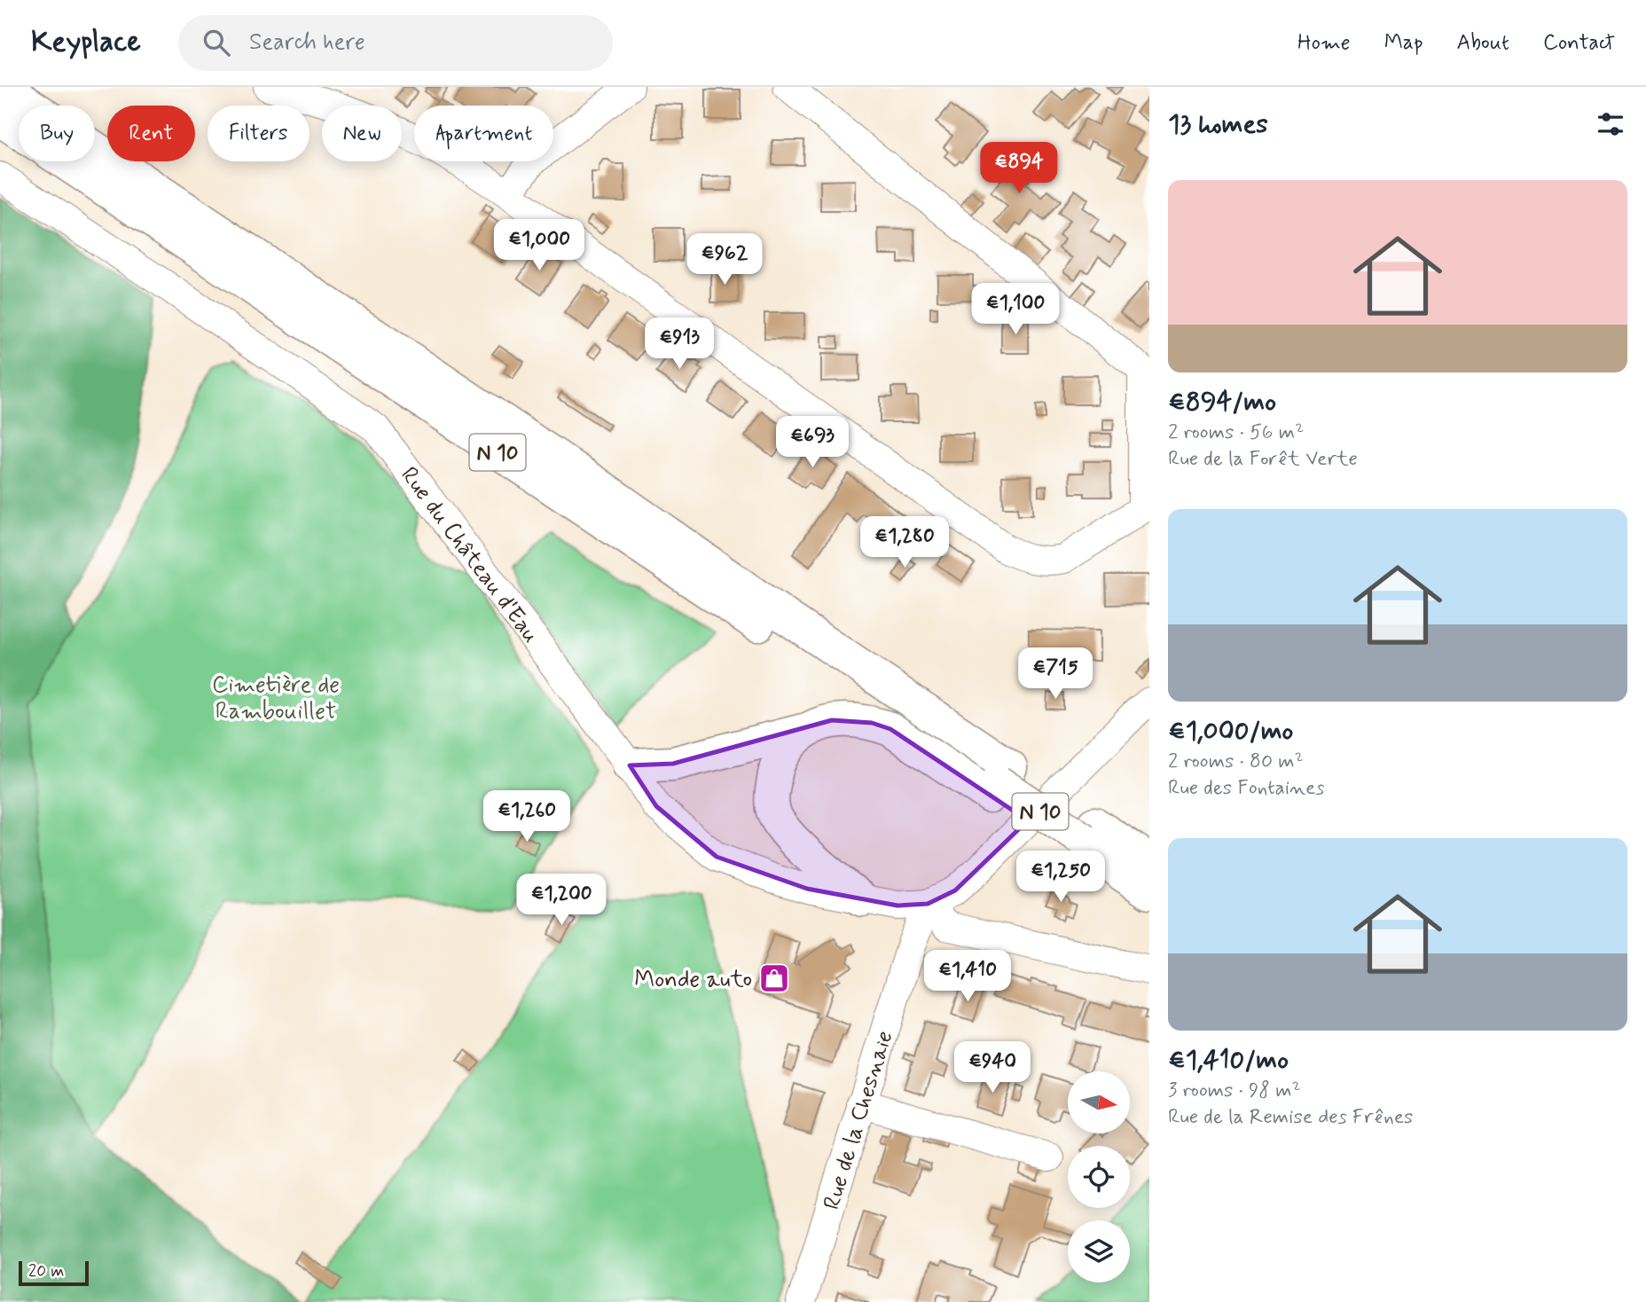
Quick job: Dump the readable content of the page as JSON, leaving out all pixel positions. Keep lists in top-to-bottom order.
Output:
{
  "streets": {
    "main road": ["N 10"],
    "street": ["Rue du Château d'Eau", "Rue de la Chesnaie"]
  },
  "crossings": [
    ["Rue du Château d'Eau", "Rue de la Chesnaie"]
  ],
  "parks": ["Cimetière de Rambouillet"],
  "places": {
    "shop": ["Monde auto"]
  },
  "scale_bar": "20 m",
  "north": "right",
  "page": {
    "header": "Keyplace",
    "search": "Search here",
    "nav": [
      "Home",
      "Map",
      "About",
      "Contact"
    ],
    "heading": "13 homes",
    "chip": [
      "Buy",
      "Rent",
      "Filters",
      "New",
      "Apartment"
    ],
    "price": [
      "€894",
      "€1,000",
      "€962",
      "€1,100",
      "€913",
      "€693",
      "€1,280",
      "€715",
      "€1,260",
      "€1,250",
      "€1,200",
      "€1,410",
      "€940"
    ],
    "list": [
      {
        "name": "€894/mo",
        "note": "2 rooms · 56 m² · Rue de la Forêt Verte"
      },
      {
        "name": "€1,000/mo",
        "note": "2 rooms · 80 m² · Rue des Fontaines"
      },
      {
        "name": "€1,410/mo",
        "note": "3 rooms · 98 m² · Rue de la Remise des Frênes"
      }
    ],
    "scale": "20 m"
  }
}
